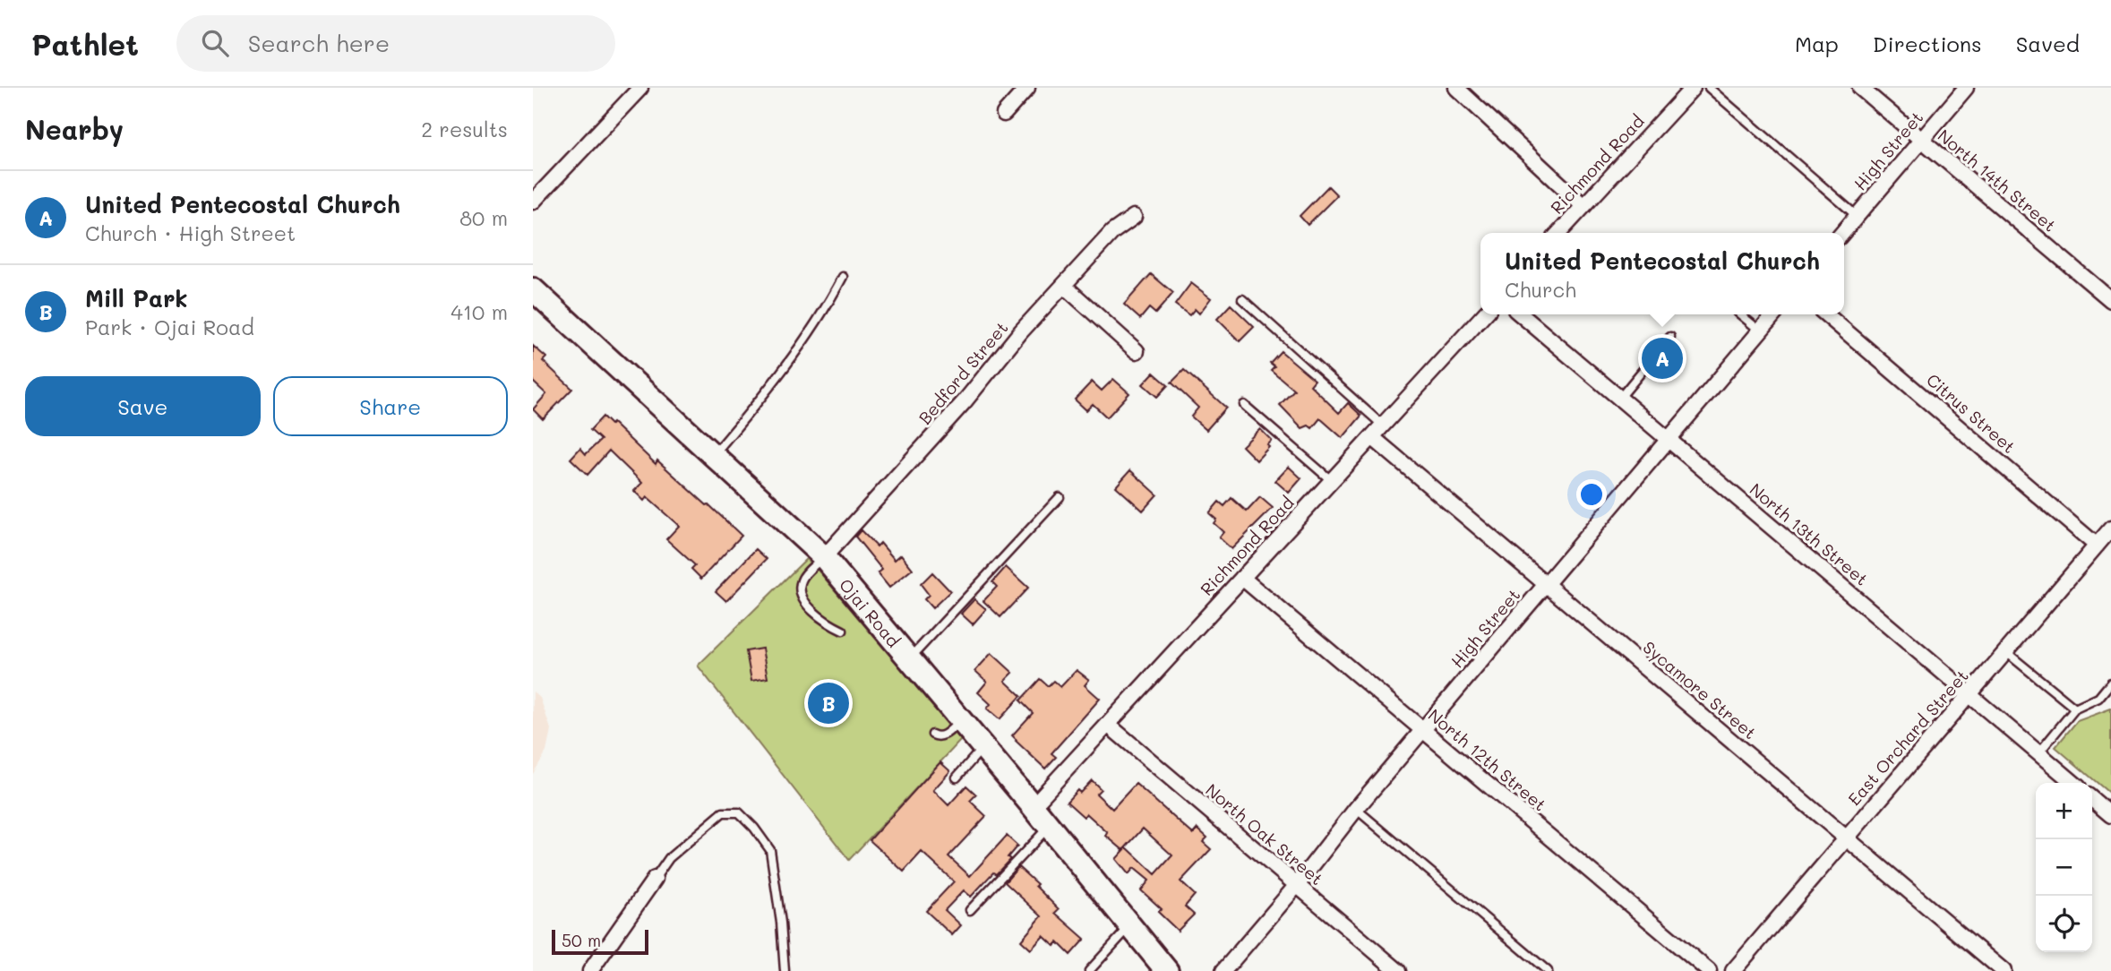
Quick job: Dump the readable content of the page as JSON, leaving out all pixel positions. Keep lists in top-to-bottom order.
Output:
{
  "streets": {
    "main road": ["Ojai Road"],
    "street": [
      "High Street",
      "Richmond Road",
      "North 14th Street",
      "Bedford Street",
      "Citrus Street",
      "North 13th Street",
      "Sycamore Street",
      "East Orchard Street",
      "North 12th Street",
      "North Oak Street"
    ]
  },
  "crossings": [
    ["High Street", "North 14th Street"],
    ["High Street", "North 13th Street"],
    ["High Street", "Sycamore Street"],
    ["High Street", "North 12th Street"],
    ["High Street", "North Oak Street"],
    ["Richmond Road", "Ojai Road"],
    ["Richmond Road", "Sycamore Street"],
    ["Richmond Road", "North 12th Street"],
    ["Richmond Road", "North Oak Street"],
    ["Bedford Street", "Ojai Road"],
    ["Citrus Street", "East Orchard Street"],
    ["North 13th Street", "East Orchard Street"],
    ["Sycamore Street", "East Orchard Street"]
  ],
  "scale_bar": "50 m",
  "page": {
    "header": "Pathlet",
    "search": "Search here",
    "nav": ["Map", "Directions", "Saved"],
    "heading": ["Nearby", "2 results"],
    "list": [
      {
        "mark": "A",
        "name": "United Pentecostal Church",
        "note": "Church · High Street",
        "value": "80 m"
      },
      {
        "mark": "B",
        "name": "Mill Park",
        "note": "Park · Ojai Road",
        "value": "410 m"
      }
    ],
    "popup": ["United Pentecostal Church", "Church"],
    "pins": ["A", "B"],
    "buttons": ["Save", "Share"],
    "map_buttons": ["+", "−"],
    "scale": "50 m"
  }
}
